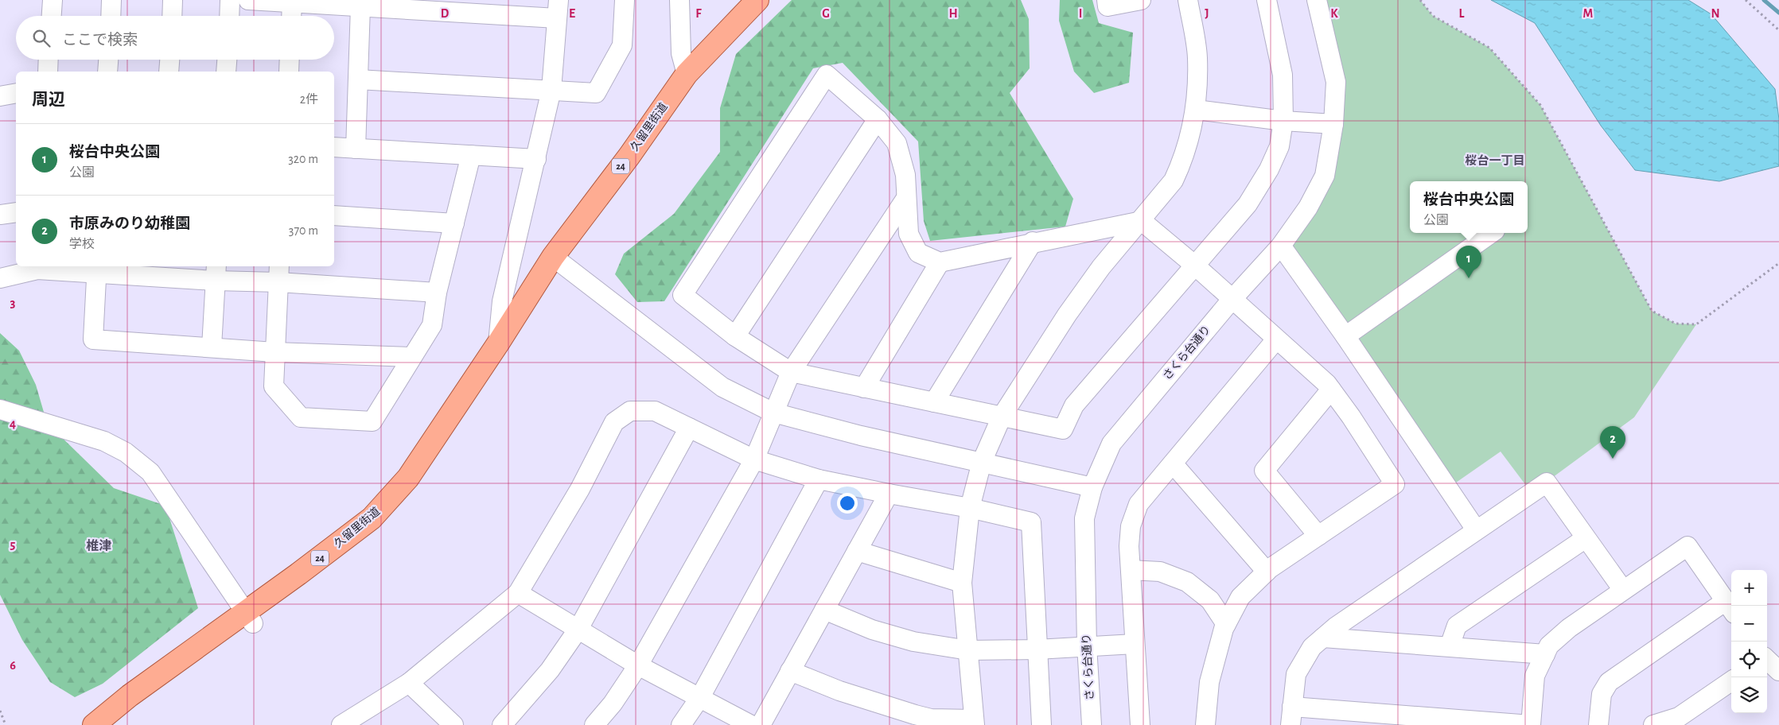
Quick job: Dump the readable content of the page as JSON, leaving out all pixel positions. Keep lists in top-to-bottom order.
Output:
{
  "streets": {
    "main road": ["久留里街道", "24"],
    "street": ["さくら台通り"]
  },
  "districts": ["桜台一丁目", "椎津"],
  "page": {
    "search": "ここで検索",
    "heading": ["周辺", "2件"],
    "list": [
      {
        "mark": "1",
        "name": "桜台中央公園",
        "note": "公園",
        "value": "320 m"
      },
      {
        "mark": "2",
        "name": "市原みのり幼稚園",
        "note": "学校",
        "value": "370 m"
      }
    ],
    "popup": ["桜台中央公園", "公園"],
    "pins": ["1", "2"],
    "map_buttons": ["+", "−"]
  },
  "grid": {
    "columns": [
      "D",
      "E",
      "F",
      "G",
      "H",
      "I",
      "J",
      "K",
      "L",
      "M",
      "N"
    ],
    "rows": [
      "3",
      "4",
      "5",
      "6"
    ]
  }
}
